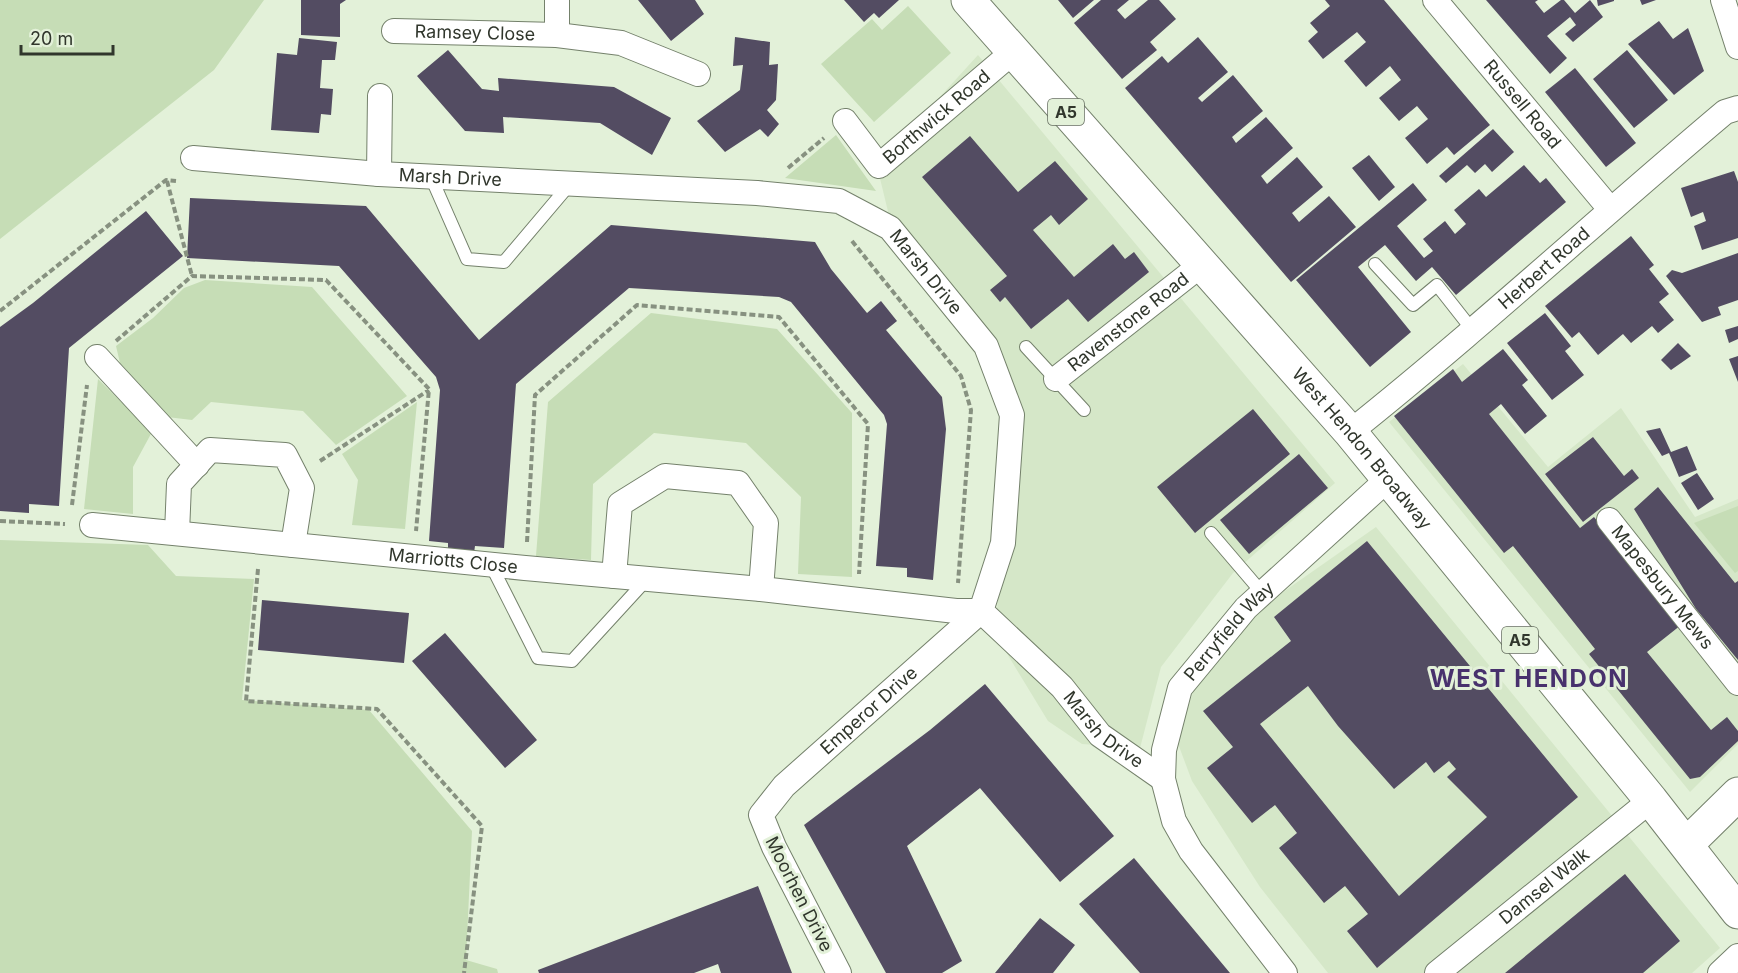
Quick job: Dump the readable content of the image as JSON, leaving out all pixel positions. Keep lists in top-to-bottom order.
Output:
{
  "streets": {
    "main road": ["A5", "West Hendon Broadway"],
    "street": [
      "Ramsey Close",
      "Russell Road",
      "Borthwick Road",
      "Marsh Drive",
      "Herbert Road",
      "Ravenstone Road",
      "Marriotts Close",
      "Mapesbury Mews",
      "Perryfield Way",
      "Emperor Drive",
      "Damsel Walk",
      "Moorhen Drive"
    ]
  },
  "crossings": [
    ["Russell Road", "Herbert Road"],
    ["Borthwick Road", "West Hendon Broadway"],
    ["Marsh Drive", "Marriotts Close"],
    ["Marsh Drive", "Perryfield Way"],
    ["Marsh Drive", "Emperor Drive"],
    ["Herbert Road", "West Hendon Broadway"],
    ["Ravenstone Road", "West Hendon Broadway"],
    ["West Hendon Broadway", "Perryfield Way"],
    ["West Hendon Broadway", "Damsel Walk"],
    ["Marriotts Close", "Emperor Drive"],
    ["Emperor Drive", "Moorhen Drive"]
  ],
  "districts": ["WEST HENDON"],
  "scale_bar": "20 m"
}
